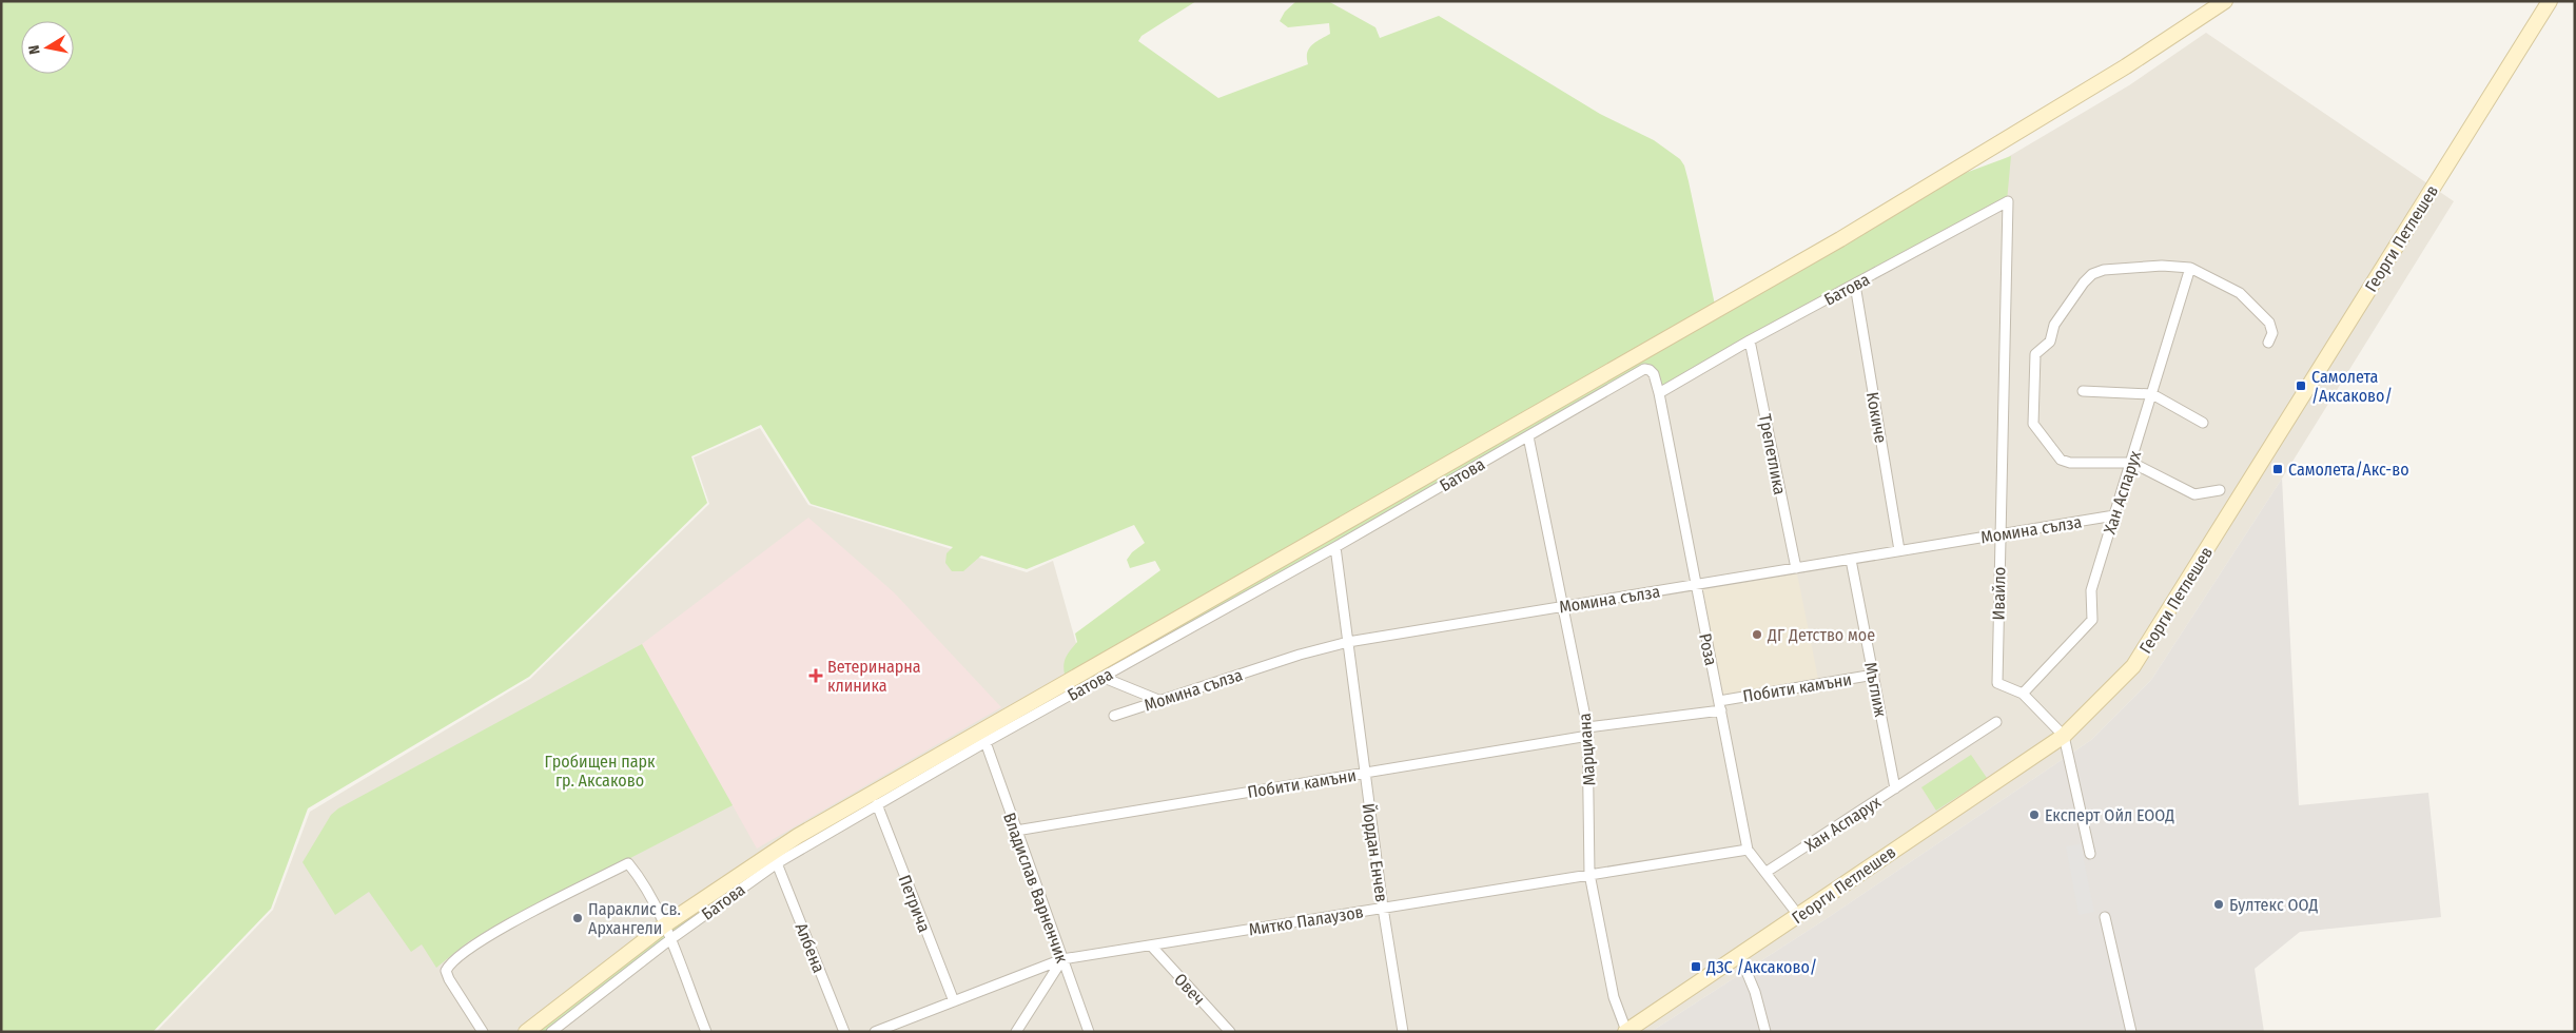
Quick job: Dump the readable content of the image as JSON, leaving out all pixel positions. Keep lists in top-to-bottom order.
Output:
{
  "streets": {
    "main road": ["Георги Петлешев"],
    "street": [
      "Батова",
      "Кокиче",
      "Трепетлика",
      "Хан Аспарух",
      "Момина сълза",
      "Ивайло",
      "Роза",
      "Побити камъни",
      "Мъглиж",
      "Марциана",
      "Йордан Енчев",
      "Владислав Варненчик",
      "Петрича",
      "Митко Палаузов",
      "Албена",
      "Овеч"
    ]
  },
  "crossings": [
    ["Георги Петлешев", "Ивайло"],
    ["Георги Петлешев", "Роза"],
    ["Георги Петлешев", "Марциана"],
    ["Батова", "Кокиче"],
    ["Батова", "Трепетлика"],
    ["Батова", "Ивайло"],
    ["Батова", "Роза"],
    ["Батова", "Марциана"],
    ["Батова", "Йордан Енчев"],
    ["Батова", "Владислав Варненчик"],
    ["Батова", "Петрича"],
    ["Батова", "Албена"],
    ["Кокиче", "Момина сълза"],
    ["Трепетлика", "Момина сълза"],
    ["Хан Аспарух", "Момина сълза"],
    ["Хан Аспарух", "Ивайло"],
    ["Хан Аспарух", "Роза"],
    ["Хан Аспарух", "Мъглиж"],
    ["Момина сълза", "Ивайло"],
    ["Момина сълза", "Роза"],
    ["Момина сълза", "Мъглиж"],
    ["Момина сълза", "Марциана"],
    ["Момина сълза", "Йордан Енчев"],
    ["Роза", "Побити камъни"],
    ["Роза", "Митко Палаузов"],
    ["Побити камъни", "Мъглиж"],
    ["Побити камъни", "Марциана"],
    ["Побити камъни", "Йордан Енчев"],
    ["Побити камъни", "Владислав Варненчик"],
    ["Марциана", "Митко Палаузов"],
    ["Йордан Енчев", "Митко Палаузов"],
    ["Владислав Варненчик", "Митко Палаузов"],
    ["Петрича", "Митко Палаузов"],
    ["Митко Палаузов", "Овеч"]
  ],
  "parks": ["Гробищен парк гр. Аксаково"],
  "places": {
    "transit": ["Самолета /Аксаково/", "Самолета/Акс-во", "ДЗС /Аксаково/"],
    "other": [
      "ДГ Детство мое",
      "Експерт Ойл ЕООД",
      "Бултекс ООД",
      "Параклис Св. Архангели"
    ],
    "health": ["Ветеринарна клиника"]
  },
  "north": "left"
}
